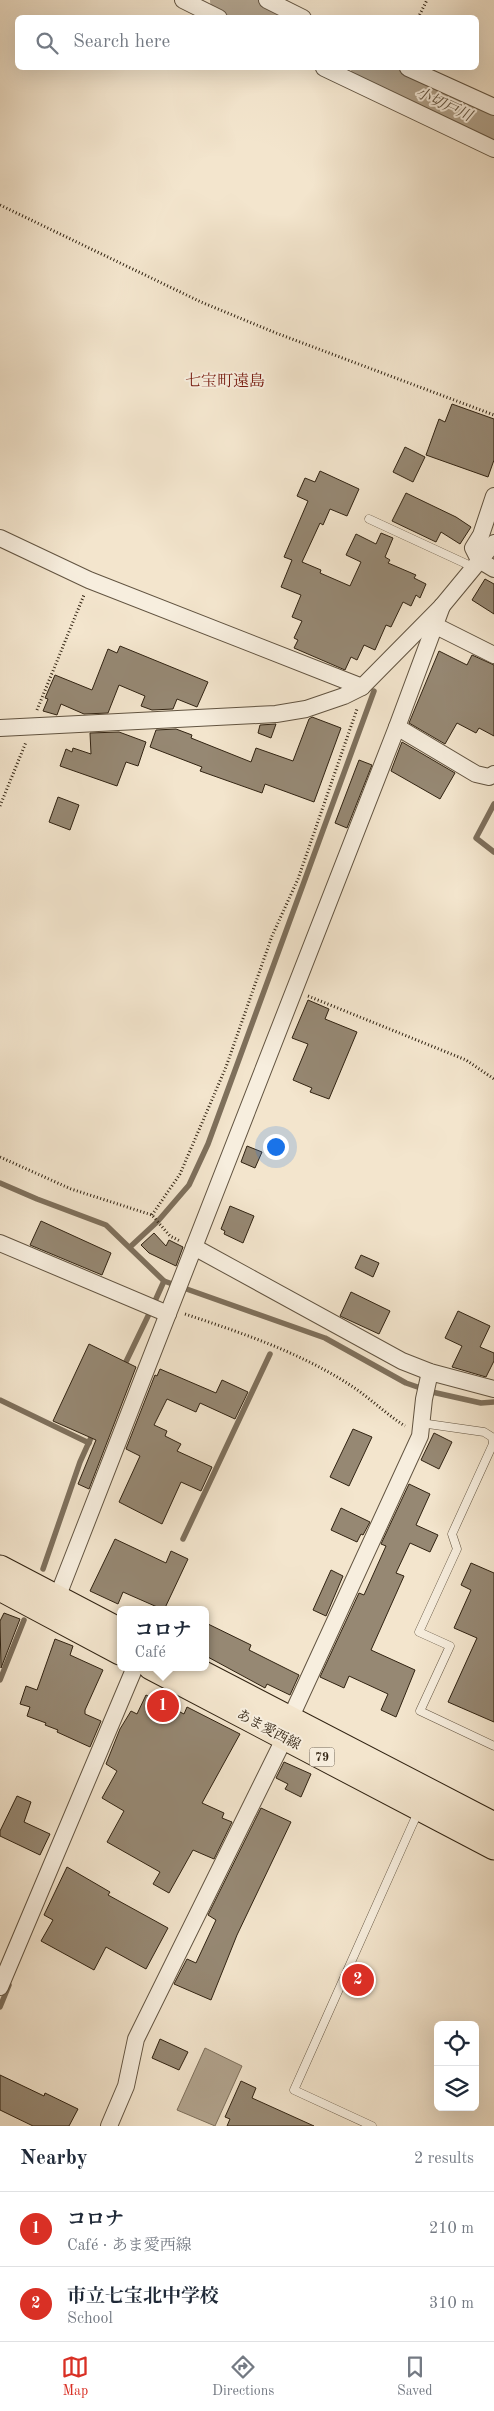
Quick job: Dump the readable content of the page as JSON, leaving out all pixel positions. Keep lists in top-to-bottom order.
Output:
{
  "streets": {
    "main road": ["あま愛西線", "79"]
  },
  "districts": ["七宝町遠島"],
  "water": ["小切戸川"],
  "page": {
    "search": "Search here",
    "popup": ["コロナ", "Café"],
    "pins": ["1", "2"],
    "heading": ["Nearby", "2 results"],
    "list": [
      {
        "mark": "1",
        "name": "コロナ",
        "note": "Café · あま愛西線",
        "value": "210 m"
      },
      {
        "mark": "2",
        "name": "市立七宝北中学校",
        "note": "School",
        "value": "310 m"
      }
    ],
    "nav": ["Map", "Directions", "Saved"]
  }
}
